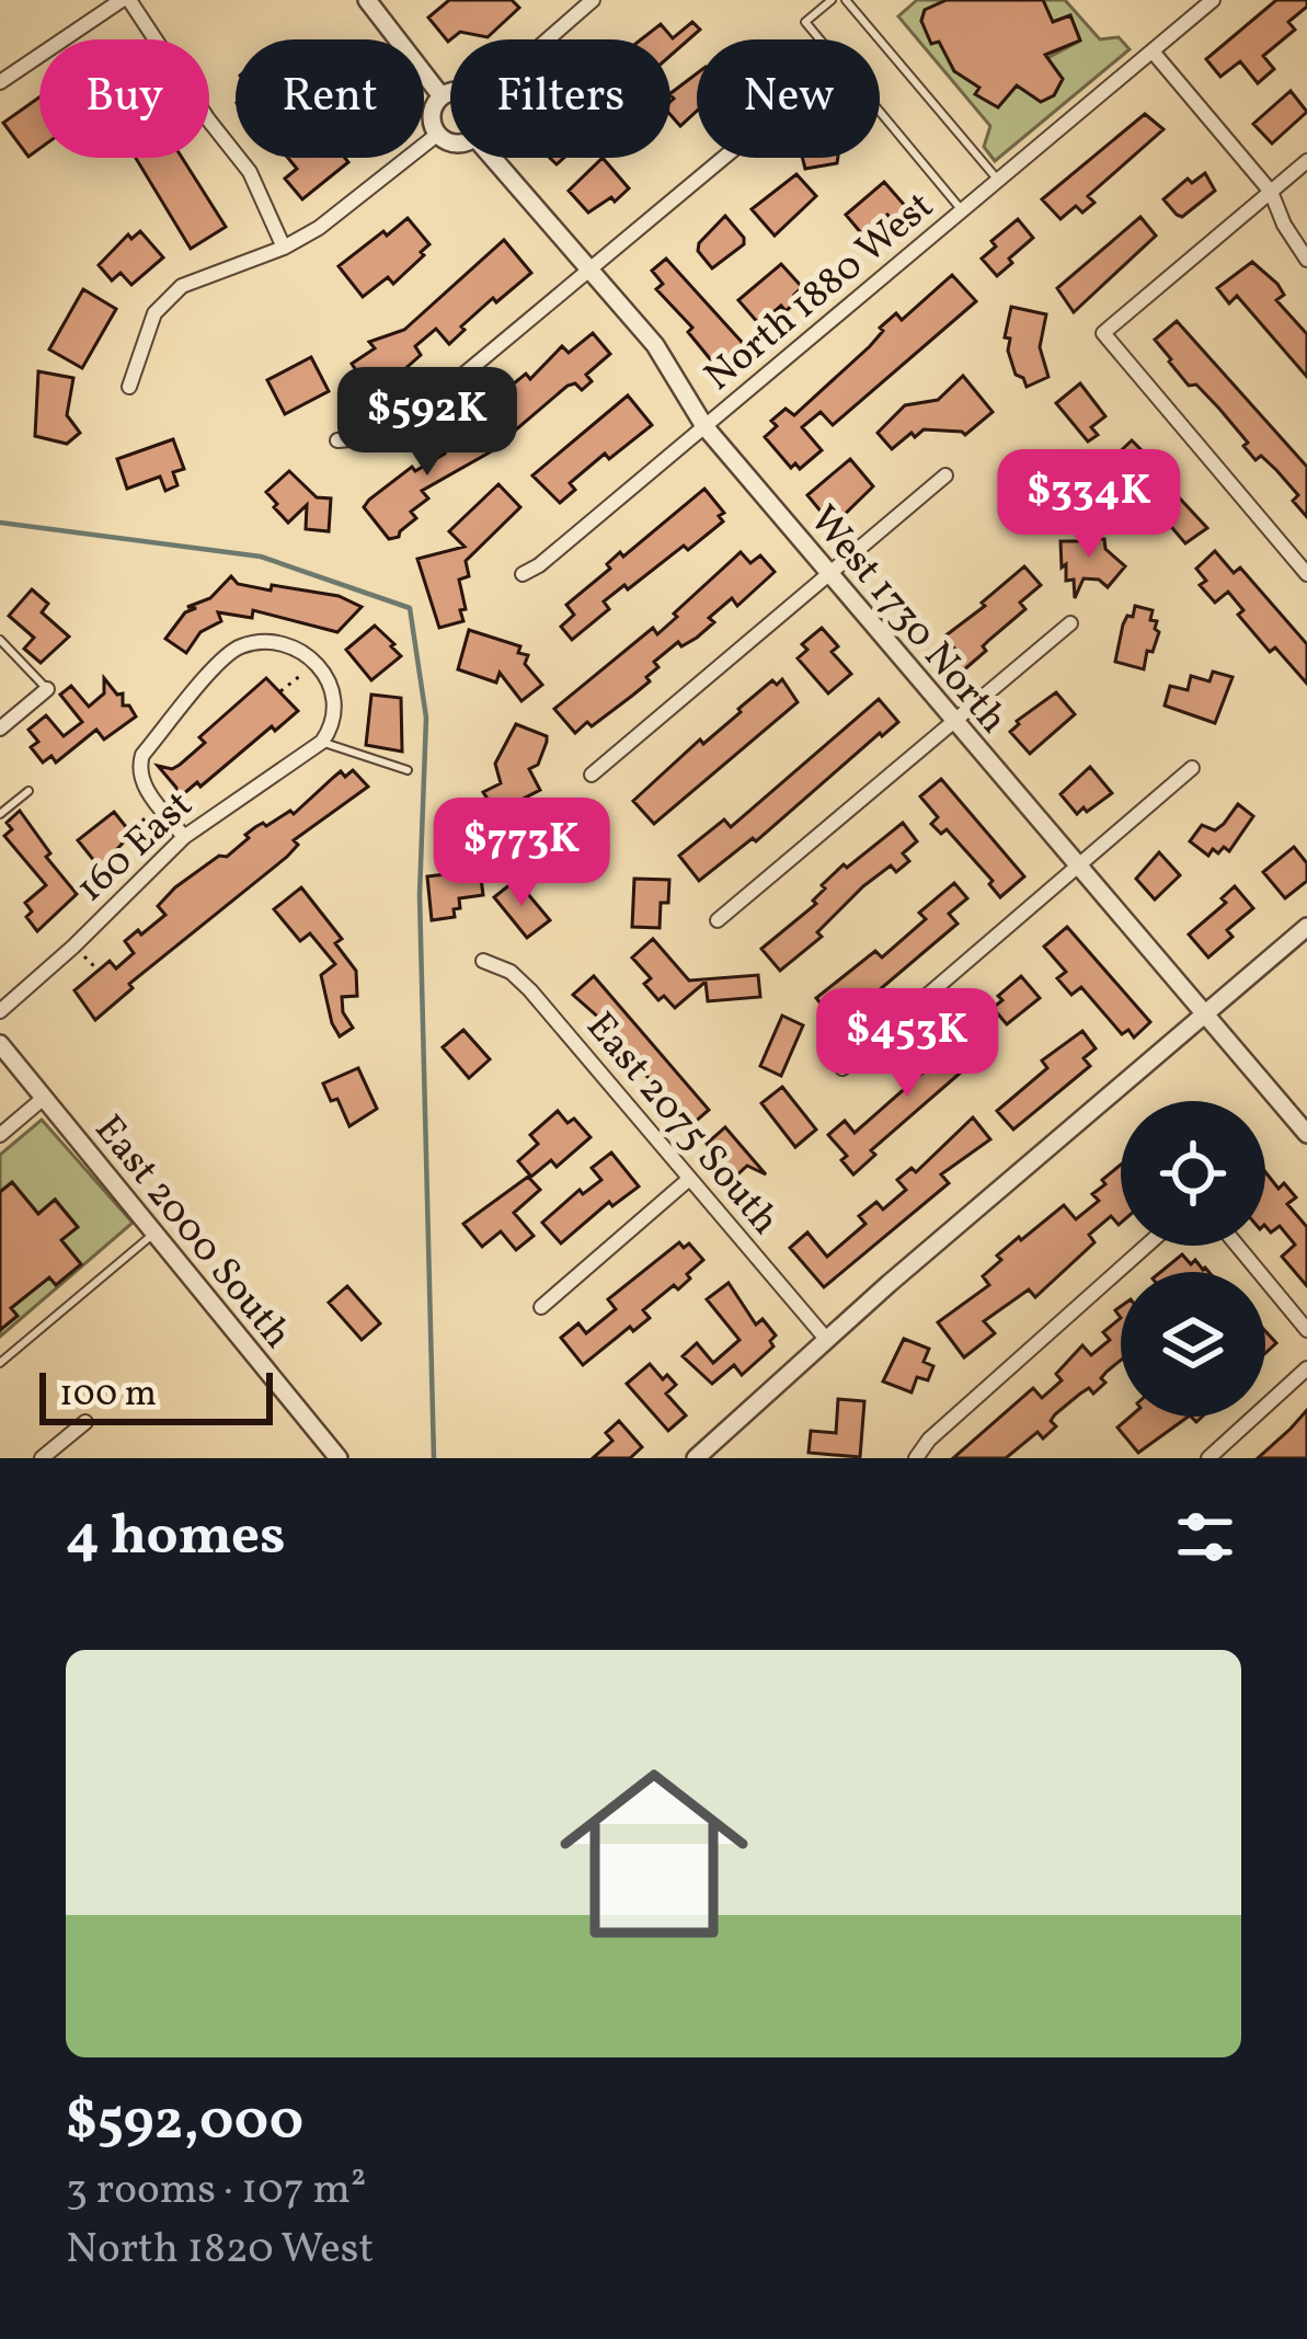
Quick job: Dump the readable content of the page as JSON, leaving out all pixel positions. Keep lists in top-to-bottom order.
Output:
{
  "streets": {
    "street": [
      "North 1880 West",
      "West 1730 North",
      "160 East",
      "East 2075 South",
      "East 2000 South"
    ]
  },
  "crossings": [
    ["North 1880 West", "West 1730 North"]
  ],
  "scale_bar": "100 m",
  "page": {
    "chip": [
      "Buy",
      "Rent",
      "Filters",
      "New"
    ],
    "price": [
      "$592K",
      "$334K",
      "$773K",
      "$453K"
    ],
    "scale": "100 m",
    "heading": "4 homes",
    "list": [
      {
        "name": "$592,000",
        "note": "3 rooms · 107 m² · North 1820 West"
      }
    ]
  }
}
